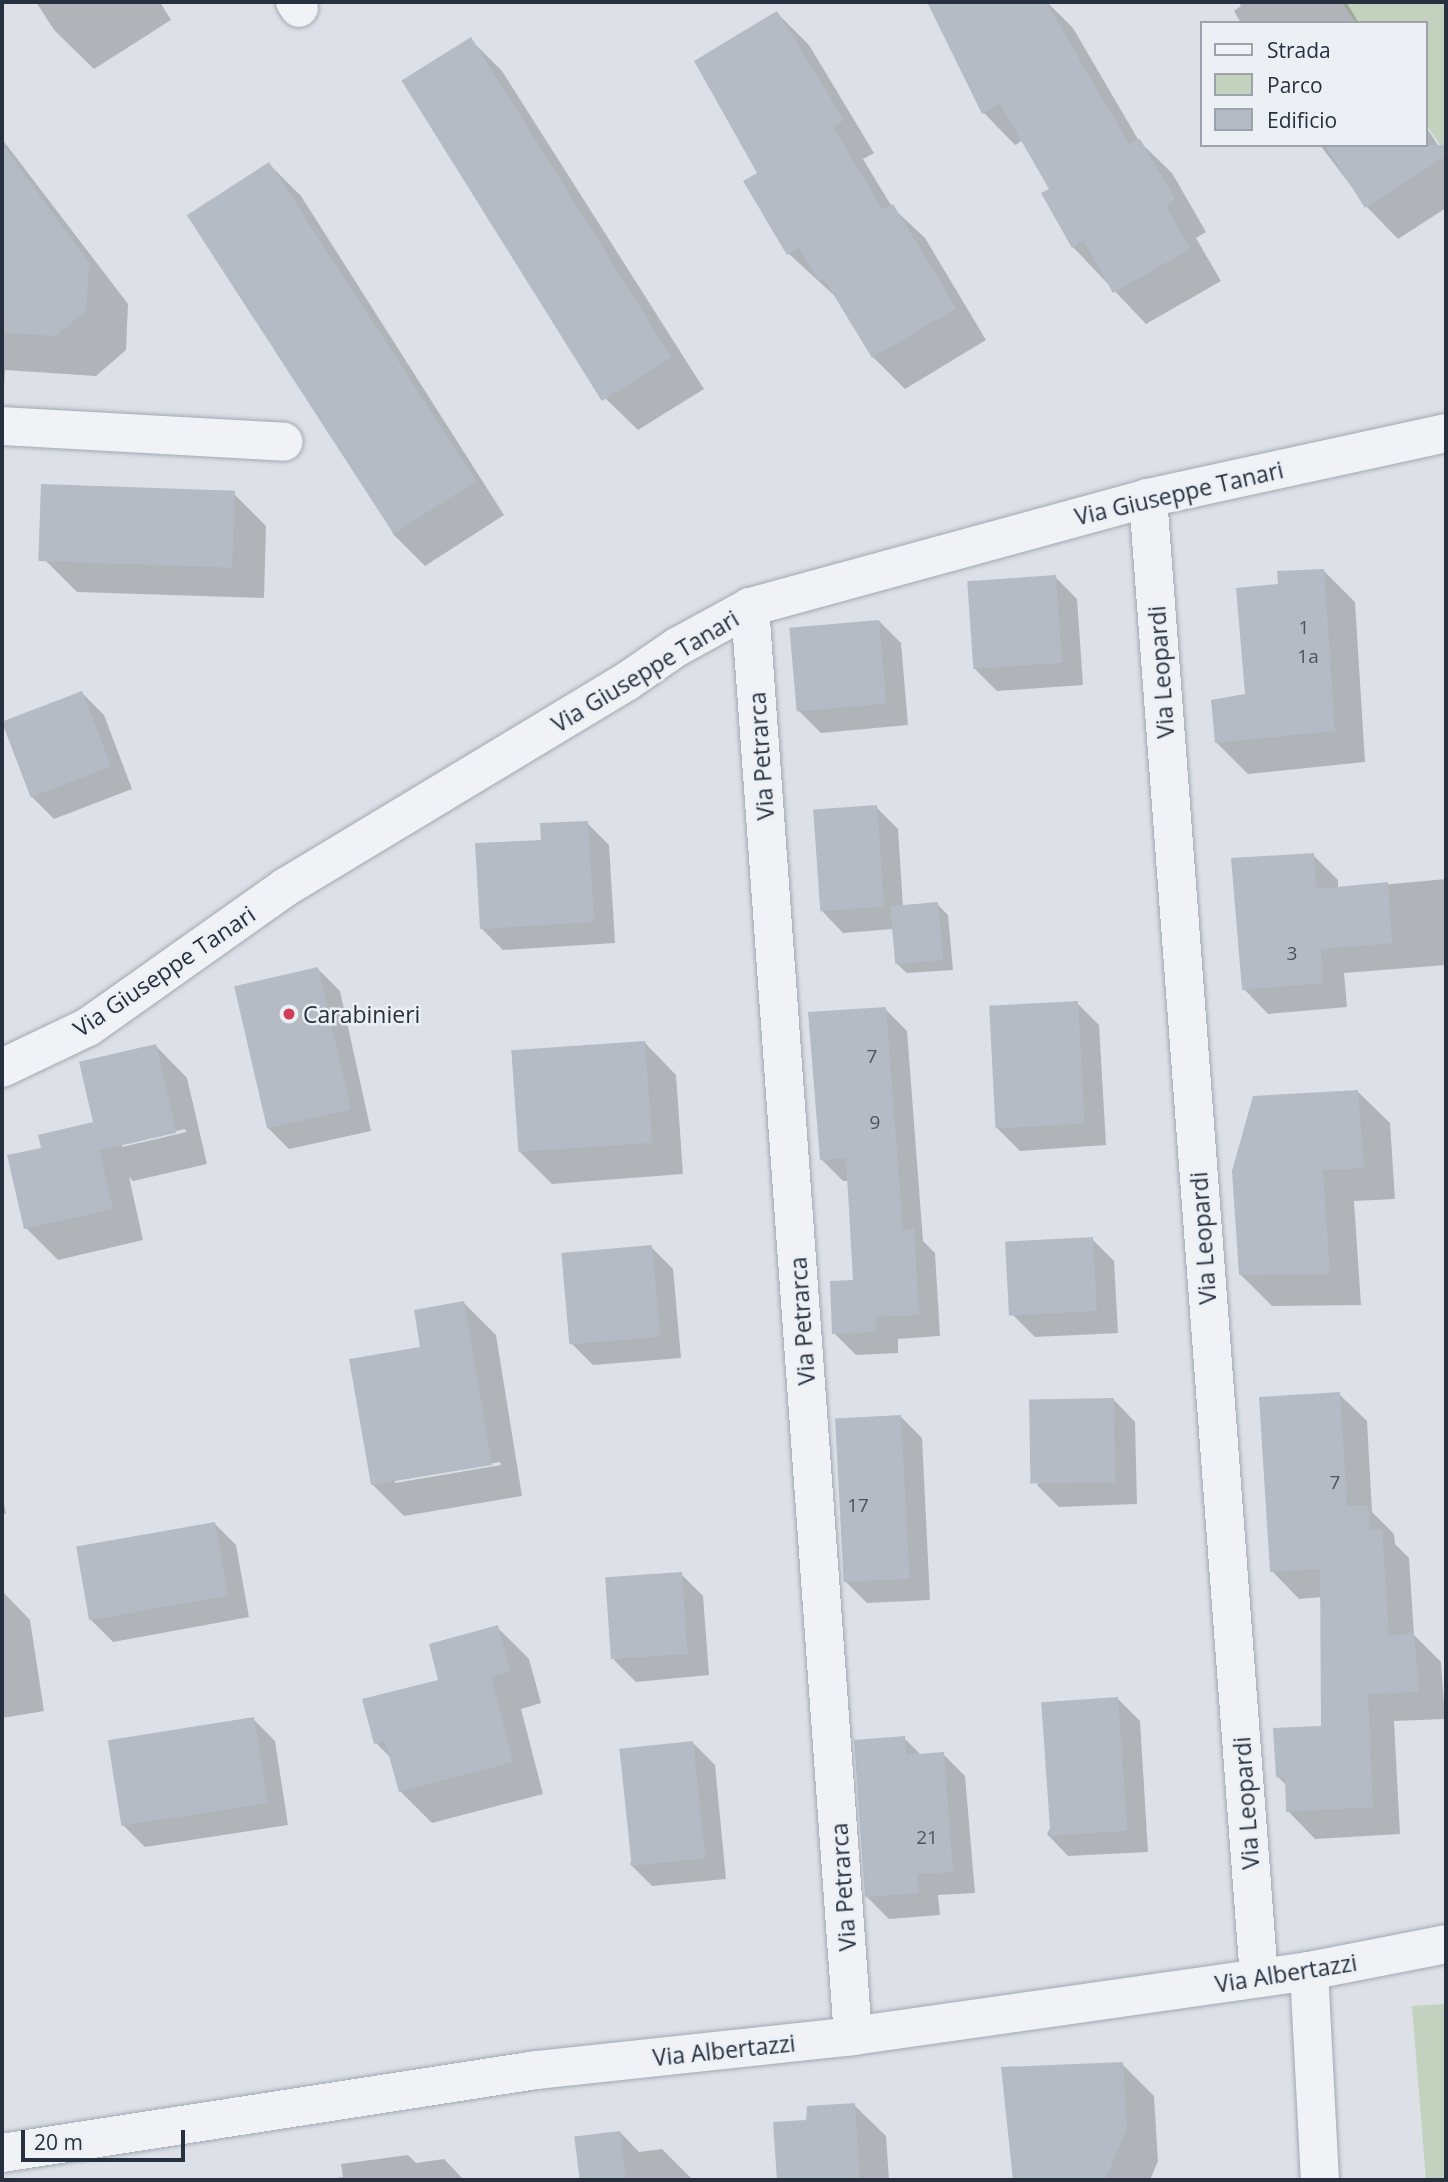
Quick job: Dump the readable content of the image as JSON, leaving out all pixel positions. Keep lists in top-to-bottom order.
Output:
{
  "streets": {
    "street": [
      "Via Giuseppe Tanari",
      "Via Leopardi",
      "Via Petrarca",
      "Via Albertazzi"
    ]
  },
  "crossings": [
    ["Via Giuseppe Tanari", "Via Leopardi"],
    ["Via Giuseppe Tanari", "Via Petrarca"],
    ["Via Leopardi", "Via Albertazzi"],
    ["Via Petrarca", "Via Albertazzi"]
  ],
  "places": ["Carabinieri"],
  "house_numbers": [
    "1",
    "1a",
    "3",
    "7",
    "9",
    "7",
    "17",
    "21"
  ],
  "legend": ["Strada", "Parco", "Edificio"],
  "scale_bar": "20 m"
}
